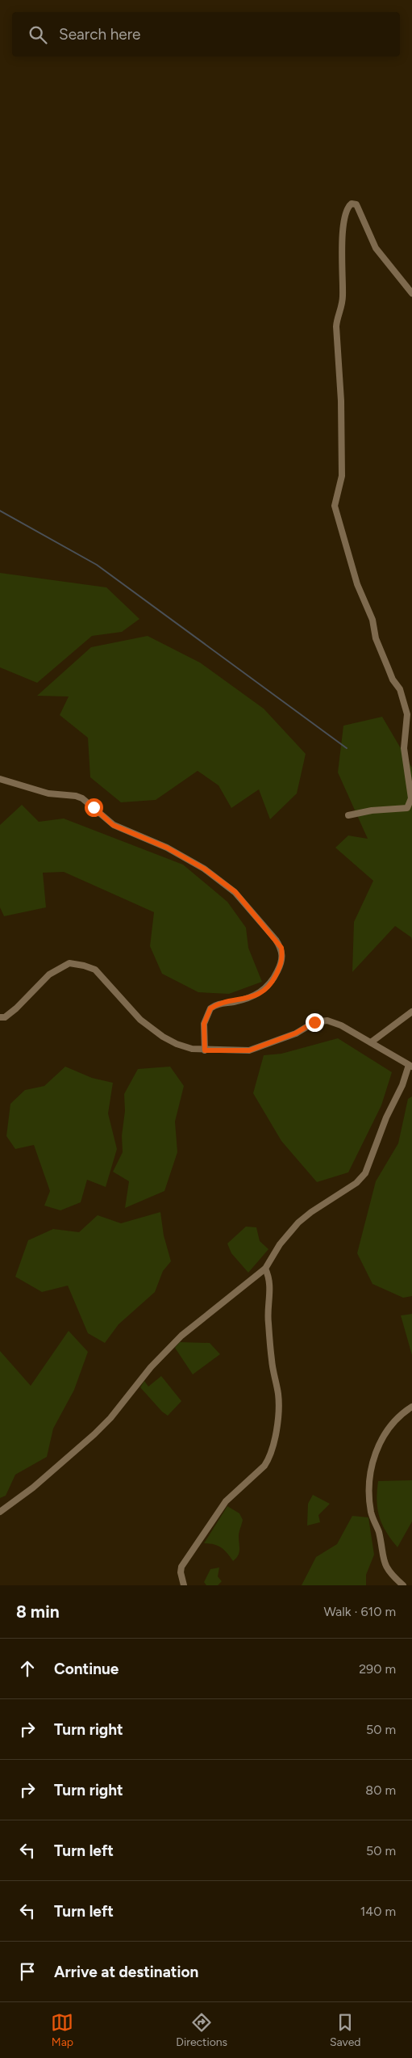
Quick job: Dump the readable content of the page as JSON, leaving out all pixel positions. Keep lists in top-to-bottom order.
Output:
{
  "page": {
    "search": "Search here",
    "heading": ["8 min", "Walk · 610 m"],
    "list": [
      ["Continue", "290 m"],
      ["Turn right", "50 m"],
      ["Turn right", "80 m"],
      ["Turn left", "50 m"],
      ["Turn left", "140 m"],
      "Arrive at destination"
    ],
    "nav": ["Map", "Directions", "Saved"]
  }
}
